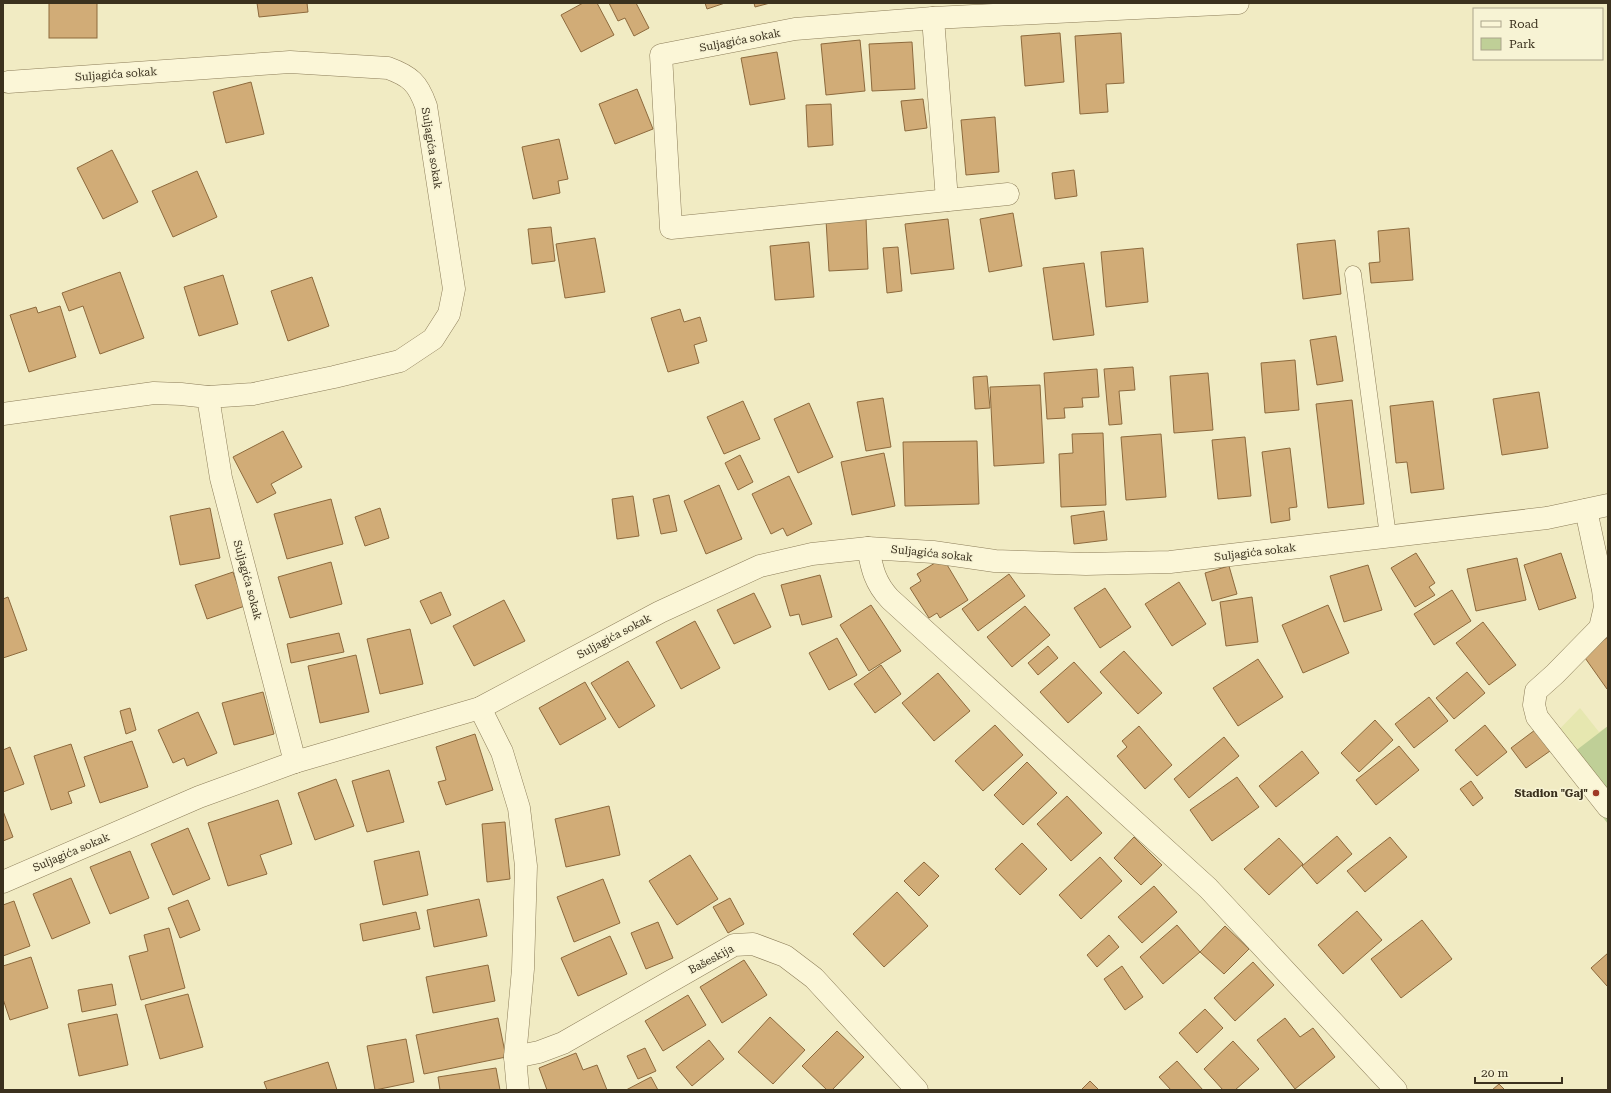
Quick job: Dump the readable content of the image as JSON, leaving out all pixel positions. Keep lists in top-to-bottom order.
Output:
{
  "streets": {
    "street": ["Suljagića sokak", "Bašeskija"]
  },
  "places": ["Stadion \"Gaj\""],
  "legend": ["Road", "Park"],
  "scale_bar": "20 m"
}
